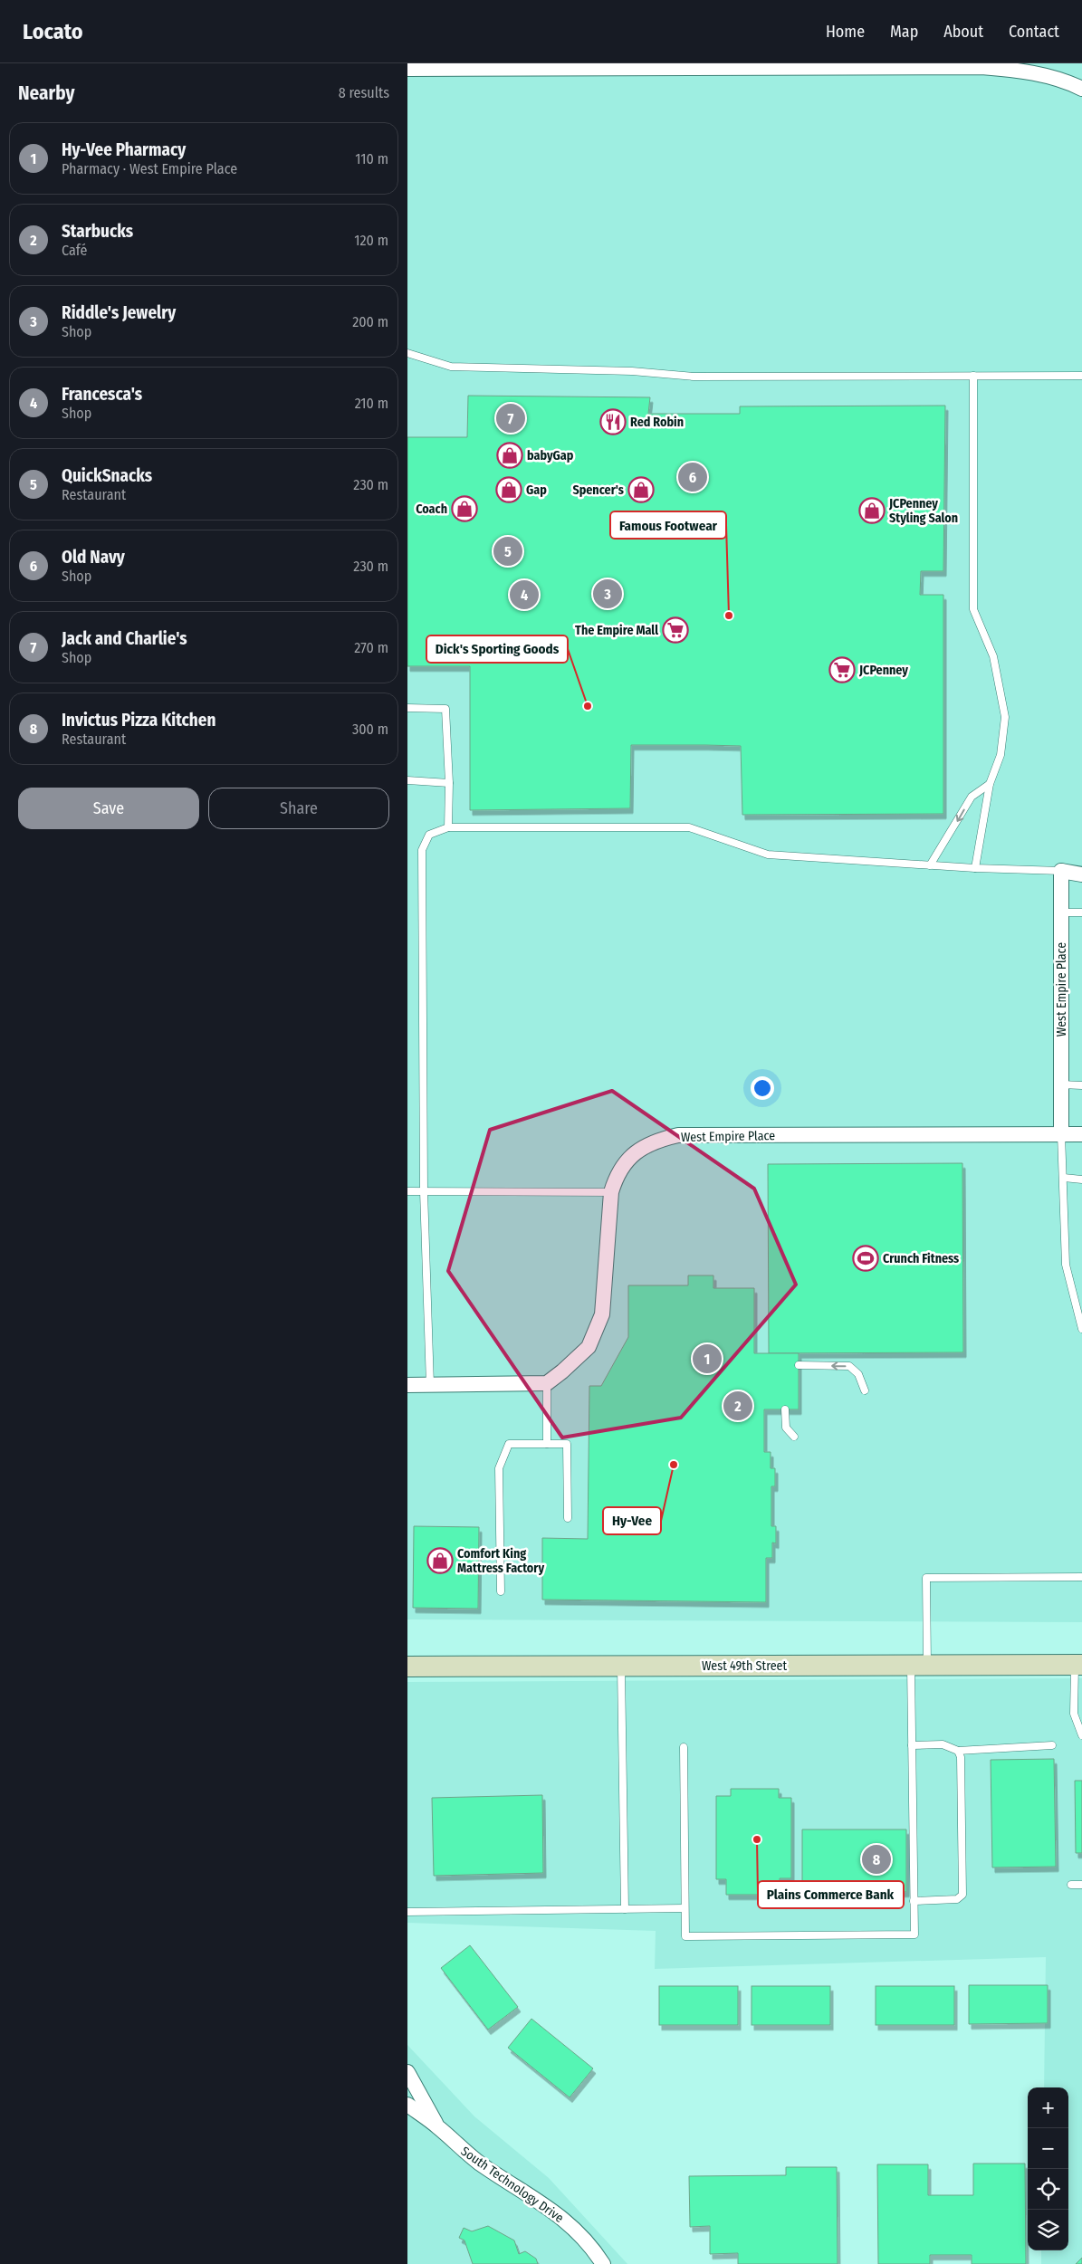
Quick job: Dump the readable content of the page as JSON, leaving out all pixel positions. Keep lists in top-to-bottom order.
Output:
{
  "streets": {
    "main road": ["West 49th Street"],
    "street": ["West Empire Place", "South Technology Drive"]
  },
  "places": {
    "restaurant": ["Red Robin"],
    "shop": [
      "babyGap",
      "Gap",
      "Spencer's",
      "Coach",
      "JCPenney Styling Salon",
      "Comfort King Mattress Factory"
    ],
    "other": [
      "Famous Footwear",
      "Dick's Sporting Goods",
      "Hy-Vee",
      "Plains Commerce Bank"
    ],
    "supermarket": ["The Empire Mall", "JCPenney"],
    "sports": ["Crunch Fitness"]
  },
  "page": {
    "header": "Locato",
    "nav": [
      "Home",
      "Map",
      "About",
      "Contact"
    ],
    "heading": ["Nearby", "8 results"],
    "list": [
      {
        "mark": "1",
        "name": "Hy-Vee Pharmacy",
        "note": "Pharmacy · West Empire Place",
        "value": "110 m"
      },
      {
        "mark": "2",
        "name": "Starbucks",
        "note": "Café",
        "value": "120 m"
      },
      {
        "mark": "3",
        "name": "Riddle's Jewelry",
        "note": "Shop",
        "value": "200 m"
      },
      {
        "mark": "4",
        "name": "Francesca's",
        "note": "Shop",
        "value": "210 m"
      },
      {
        "mark": "5",
        "name": "QuickSnacks",
        "note": "Restaurant",
        "value": "230 m"
      },
      {
        "mark": "6",
        "name": "Old Navy",
        "note": "Shop",
        "value": "230 m"
      },
      {
        "mark": "7",
        "name": "Jack and Charlie's",
        "note": "Shop",
        "value": "270 m"
      },
      {
        "mark": "8",
        "name": "Invictus Pizza Kitchen",
        "note": "Restaurant",
        "value": "300 m"
      }
    ],
    "pins": [
      "7",
      "6",
      "5",
      "3",
      "4",
      "1",
      "2",
      "8"
    ],
    "buttons": ["Save", "Share"],
    "map_buttons": ["+", "−"]
  }
}
